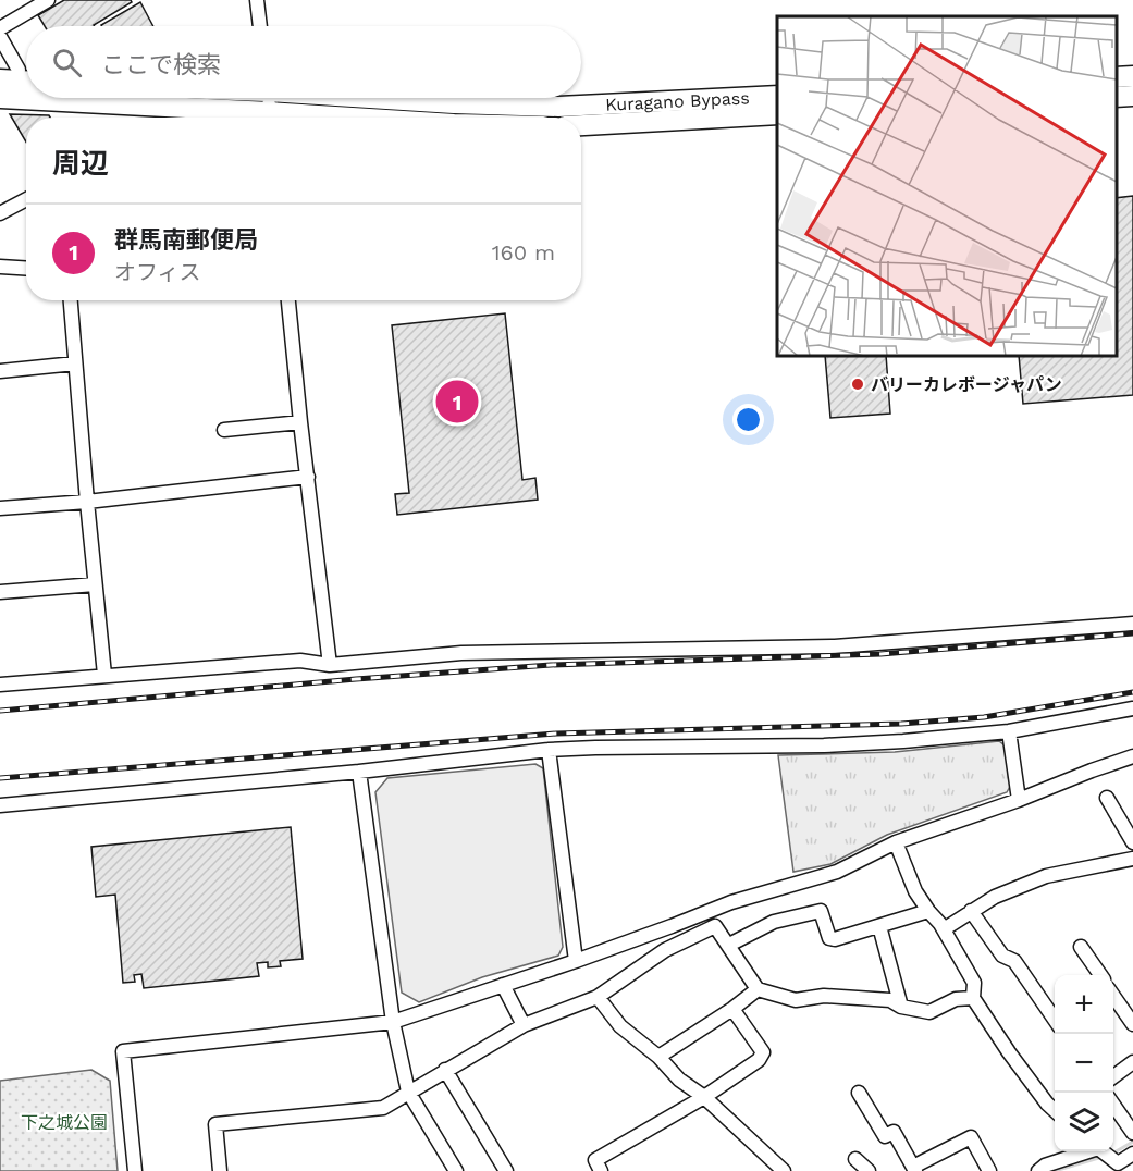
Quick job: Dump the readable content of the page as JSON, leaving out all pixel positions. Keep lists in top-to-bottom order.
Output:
{
  "streets": {
    "highway": ["Kuragano Bypass"]
  },
  "parks": ["下之城公園"],
  "places": ["バリーカレボージャパン"],
  "page": {
    "search": "ここで検索",
    "heading": "周辺",
    "list": [
      {
        "mark": "1",
        "name": "群馬南郵便局",
        "note": "オフィス",
        "value": "160 m"
      }
    ],
    "pins": "1",
    "map_buttons": ["+", "−"]
  }
}
